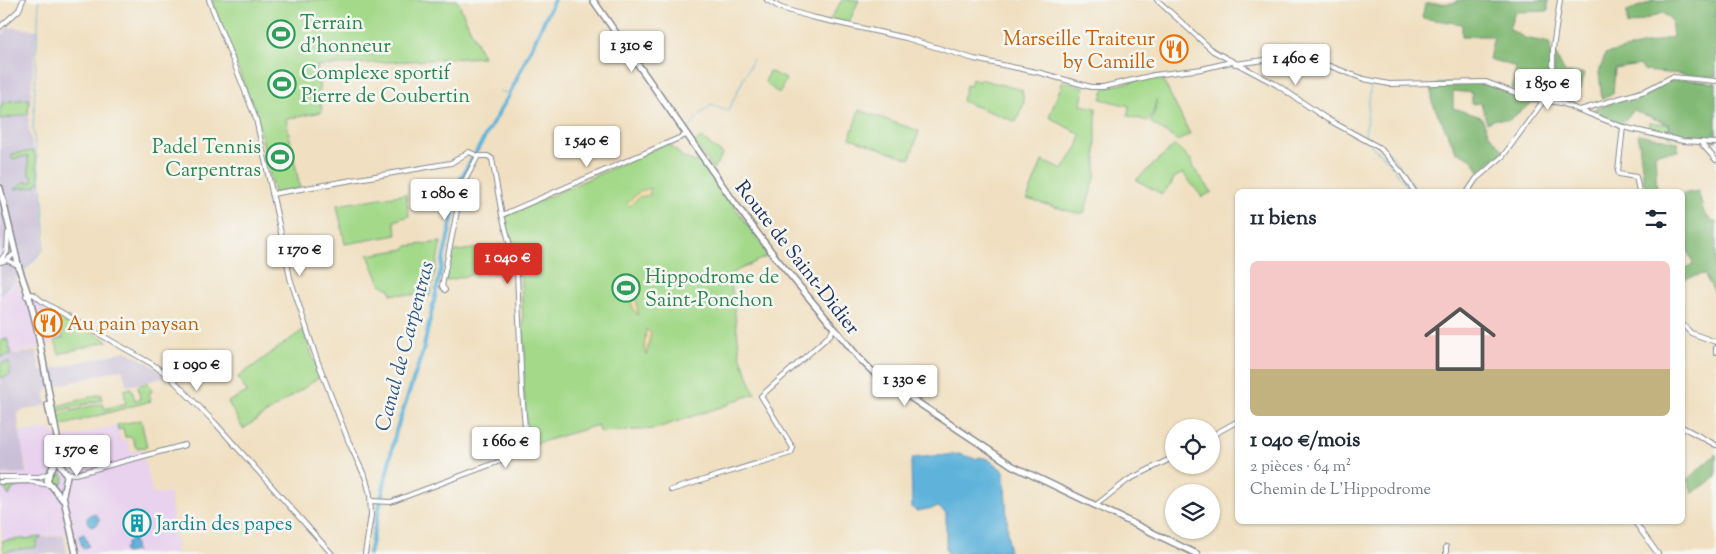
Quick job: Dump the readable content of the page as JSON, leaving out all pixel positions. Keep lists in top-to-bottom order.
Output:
{
  "streets": {
    "main road": ["Route de Saint-Didier"]
  },
  "water": ["Canal de Carpentras"],
  "places": {
    "sports": [
      "Terrain d'honneur",
      "Complexe sportif Pierre de Coubertin",
      "Padel Tennis Carpentras",
      "Hippodrome de Saint-Ponchon"
    ],
    "restaurant": ["Marseille Traiteur by Camille", "Au pain paysan"],
    "building": ["Jardin des papes"]
  },
  "page": {
    "price": [
      "1 310 €",
      "1 460 €",
      "1 850 €",
      "1 540 €",
      "1 080 €",
      "1 170 €",
      "1 040 €",
      "1 090 €",
      "1 330 €",
      "1 660 €",
      "1 570 €"
    ],
    "heading": "11 biens",
    "list": [
      {
        "name": "1 040 €/mois",
        "note": "2 pièces · 64 m² · Chemin de L'Hippodrome"
      }
    ]
  }
}
